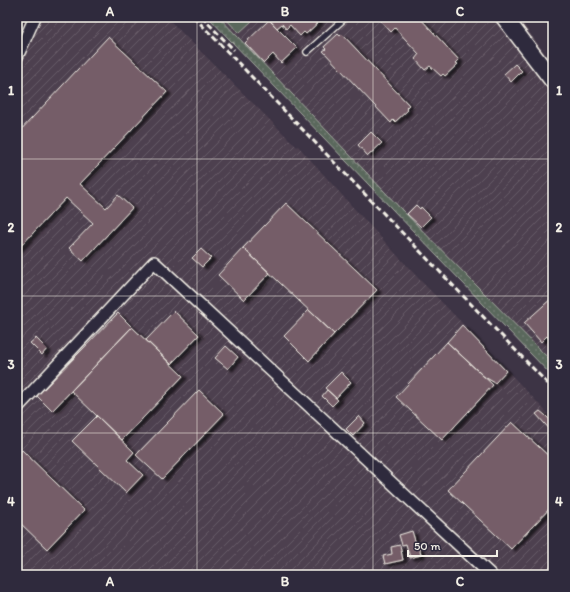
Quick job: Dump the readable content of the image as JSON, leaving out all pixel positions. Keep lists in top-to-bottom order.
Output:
{
  "scale_bar": "50 m",
  "grid": {
    "columns": ["A", "B", "C"],
    "rows": [
      "1",
      "2",
      "3",
      "4"
    ]
  }
}
